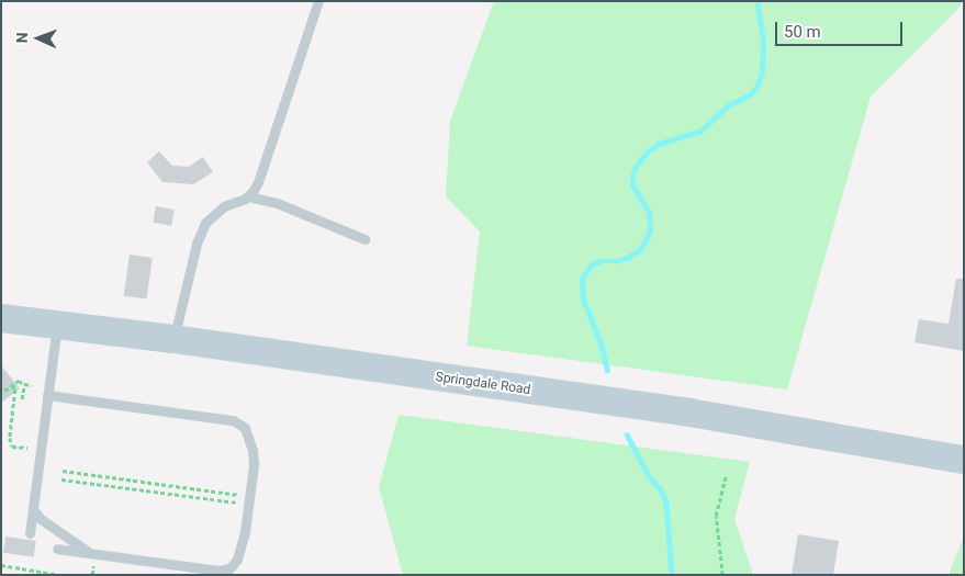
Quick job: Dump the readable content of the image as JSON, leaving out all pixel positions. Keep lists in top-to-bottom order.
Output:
{
  "streets": {
    "main road": ["Springdale Road"]
  },
  "scale_bar": "50 m",
  "north": "left"
}
